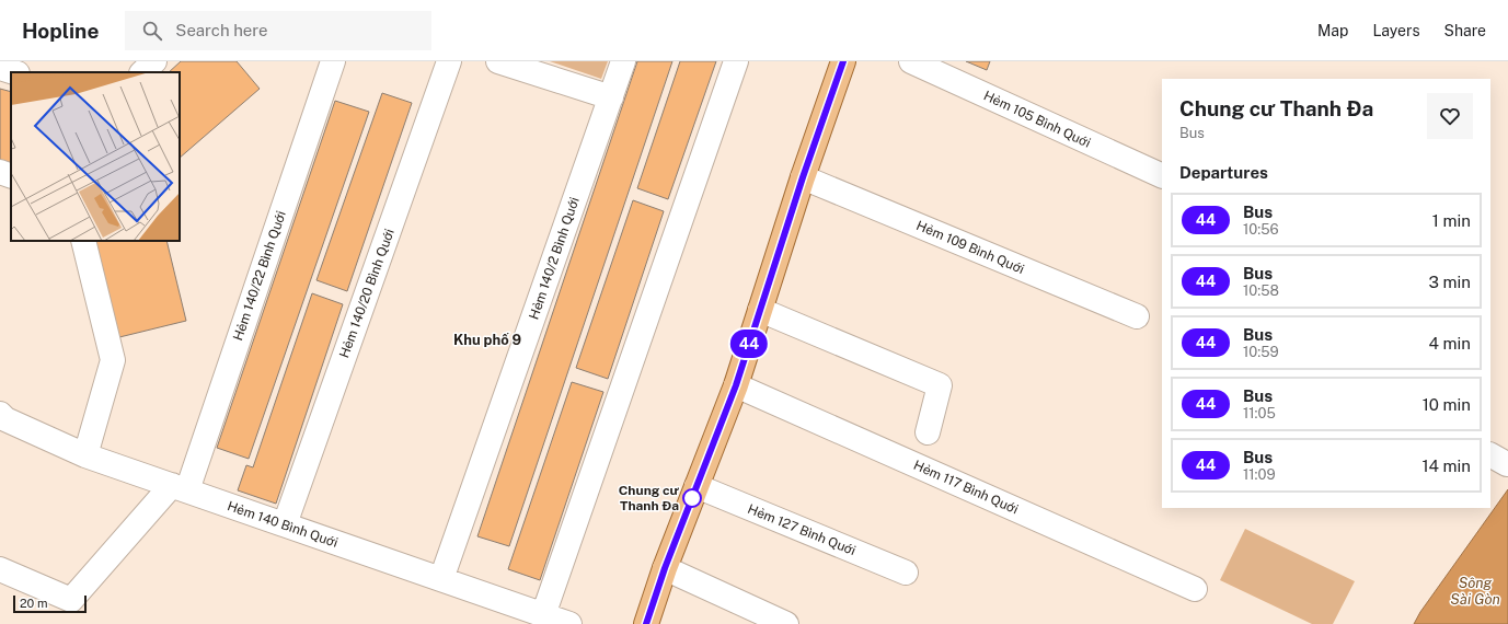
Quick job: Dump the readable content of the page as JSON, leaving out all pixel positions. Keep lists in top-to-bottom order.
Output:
{
  "streets": {
    "street": [
      "Hẻm 105 Bình Quới",
      "Hẻm 109 Bình Quới",
      "Hẻm 140/2 Bình Quới",
      "Hẻm 140/22 Bình Quới",
      "Hẻm 140/20 Bình Quới",
      "Hẻm 117 Bình Quới",
      "Hẻm 140 Bình Quới",
      "Hẻm 127 Bình Quới"
    ]
  },
  "crossings": [
    ["Hẻm 140/2 Bình Quới", "Hẻm 140 Bình Quới"],
    ["Hẻm 140/22 Bình Quới", "Hẻm 140 Bình Quới"],
    ["Hẻm 140/20 Bình Quới", "Hẻm 140 Bình Quới"]
  ],
  "districts": ["Khu phố 9"],
  "water": ["Sông Sài Gòn"],
  "places": ["Chung cư Thanh Đa"],
  "lines": ["bus line 44"],
  "scale_bar": "20 m",
  "page": {
    "header": "Hopline",
    "search": "Search here",
    "nav": ["Map", "Layers", "Share"],
    "on_map": "44",
    "heading": [
      ["Chung cư Thanh Đa", "Bus"],
      "Departures"
    ],
    "list": [
      {
        "mark": "44",
        "name": "Bus",
        "note": "10:56",
        "value": "1 min"
      },
      {
        "mark": "44",
        "name": "Bus",
        "note": "10:58",
        "value": "3 min"
      },
      {
        "mark": "44",
        "name": "Bus",
        "note": "10:59",
        "value": "4 min"
      },
      {
        "mark": "44",
        "name": "Bus",
        "note": "11:05",
        "value": "10 min"
      },
      {
        "mark": "44",
        "name": "Bus",
        "note": "11:09",
        "value": "14 min"
      }
    ],
    "scale": "20 m"
  }
}
